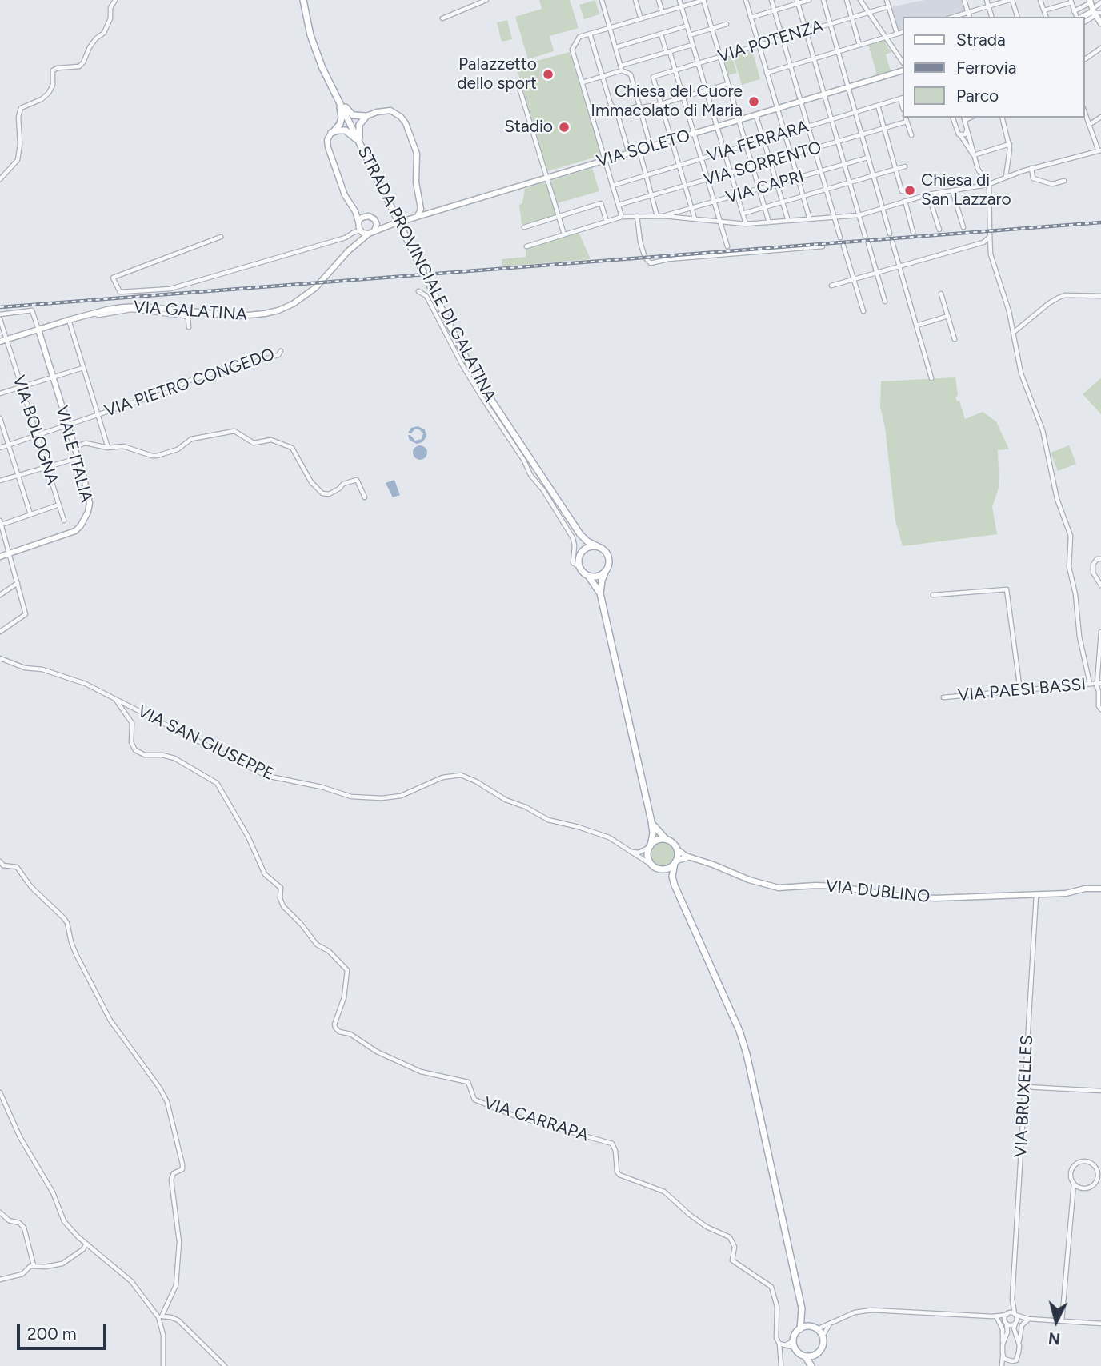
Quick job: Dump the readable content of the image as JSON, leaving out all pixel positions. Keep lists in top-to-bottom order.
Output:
{
  "streets": {
    "main road": ["STRADA PROVINCIALE DI GALATINA"],
    "street": [
      "VIA POTENZA",
      "VIA FERRARA",
      "VIA SOLETO",
      "VIA SORRENTO",
      "VIA CAPRI",
      "VIA GALATINA",
      "VIA PIETRO CONGEDO",
      "VIA BOLOGNA",
      "VIALE ITALIA",
      "VIA PAESI BASSI",
      "VIA SAN GIUSEPPE",
      "VIA DUBLINO",
      "VIA BRUXELLES",
      "VIA CARRAPA"
    ]
  },
  "crossings": [
    ["VIA SOLETO", "VIA GALATINA"],
    ["VIA GALATINA", "VIA BOLOGNA"],
    ["VIA GALATINA", "VIALE ITALIA"],
    ["VIA PIETRO CONGEDO", "VIA BOLOGNA"],
    ["VIA PIETRO CONGEDO", "VIALE ITALIA"],
    ["VIA SAN GIUSEPPE", "VIA DUBLINO"],
    ["VIA SAN GIUSEPPE", "VIA CARRAPA"],
    ["VIA DUBLINO", "VIA BRUXELLES"]
  ],
  "places": [
    "Palazzetto dello sport",
    "Chiesa del Cuore Immacolato di Maria",
    "Stadio",
    "Chiesa di San Lazzaro"
  ],
  "legend": ["Strada", "Ferrovia", "Parco"],
  "scale_bar": "200 m",
  "north": "bottom"
}
